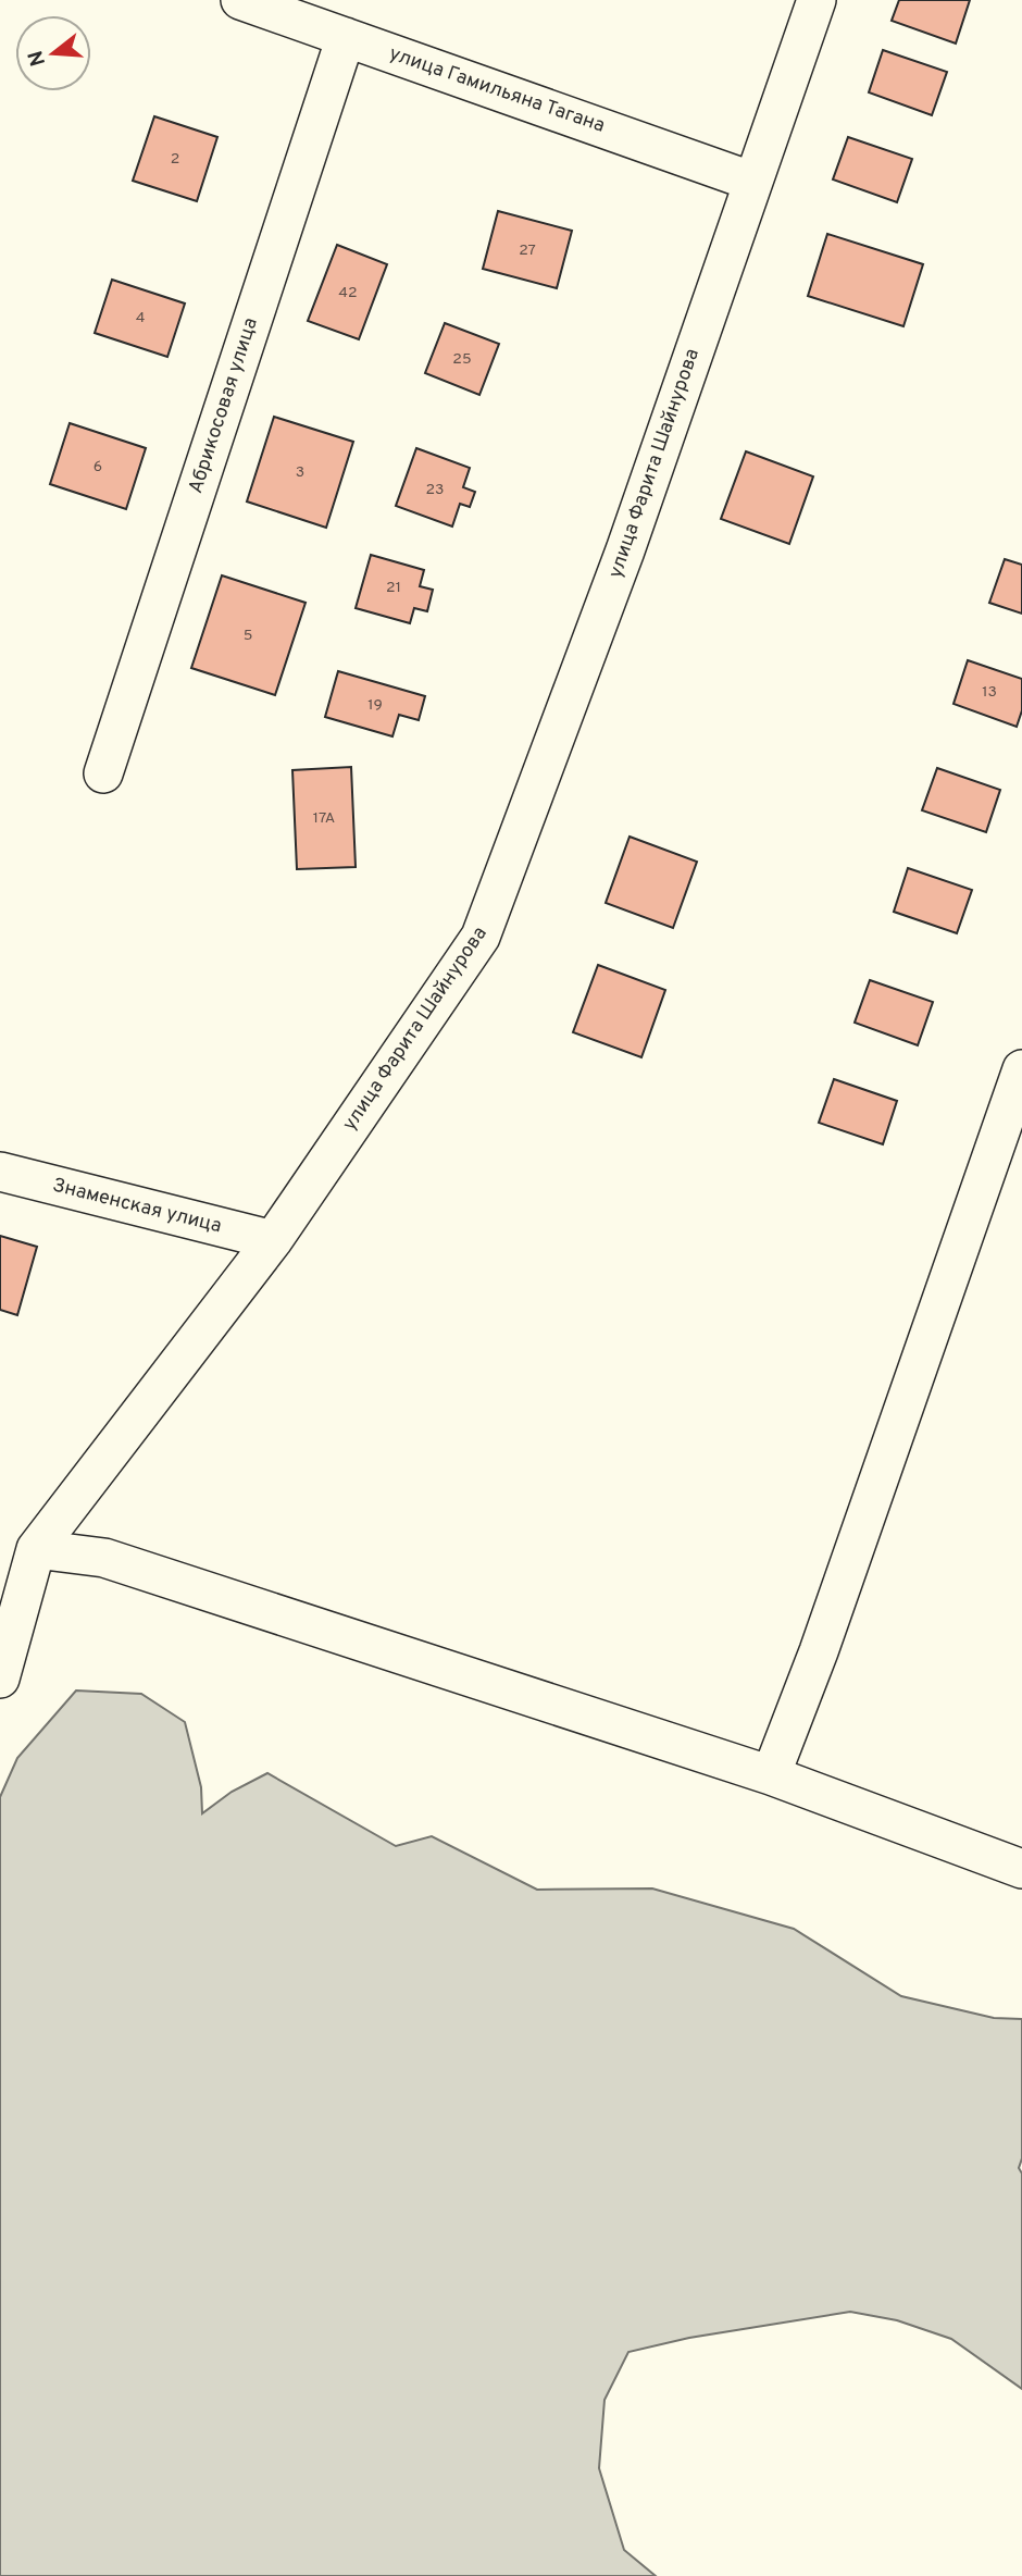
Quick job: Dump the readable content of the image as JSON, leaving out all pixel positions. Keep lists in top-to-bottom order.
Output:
{
  "streets": {
    "street": [
      "улица Гамильяна Тагана",
      "Абрикосовая улица",
      "улица Фарита Шайнурова",
      "Знаменская улица"
    ]
  },
  "crossings": [
    ["улица Гамильяна Тагана", "Абрикосовая улица"],
    ["улица Гамильяна Тагана", "улица Фарита Шайнурова"],
    ["улица Фарита Шайнурова", "Знаменская улица"]
  ],
  "house_numbers": [
    "2",
    "27",
    "42",
    "4",
    "25",
    "6",
    "3",
    "23",
    "21",
    "5",
    "13",
    "19",
    "17А"
  ],
  "north": "left"
}
